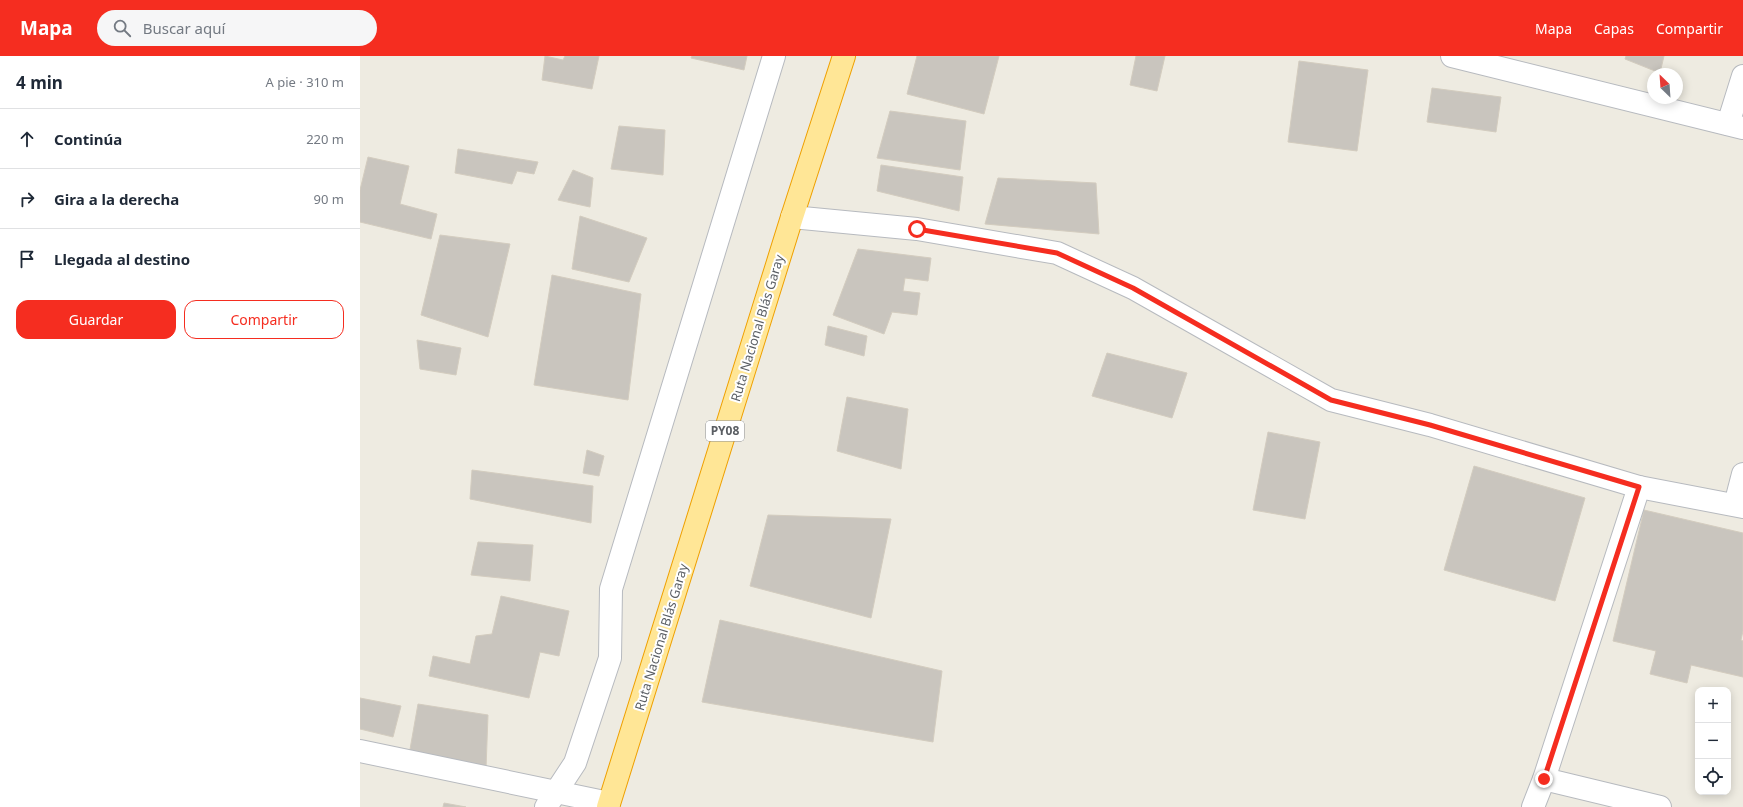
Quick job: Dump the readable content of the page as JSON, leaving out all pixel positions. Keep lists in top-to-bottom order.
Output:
{
  "streets": {
    "highway": ["Ruta Nacional Blás Garay", "PY08"]
  },
  "north": "top left",
  "page": {
    "header": "Mapa",
    "search": "Buscar aquí",
    "nav": ["Mapa", "Capas", "Compartir"],
    "heading": ["4 min", "A pie · 310 m"],
    "list": [
      ["Continúa", "220 m"],
      ["Gira a la derecha", "90 m"],
      "Llegada al destino"
    ],
    "buttons": ["Guardar", "Compartir"],
    "map_buttons": ["+", "−"]
  }
}
